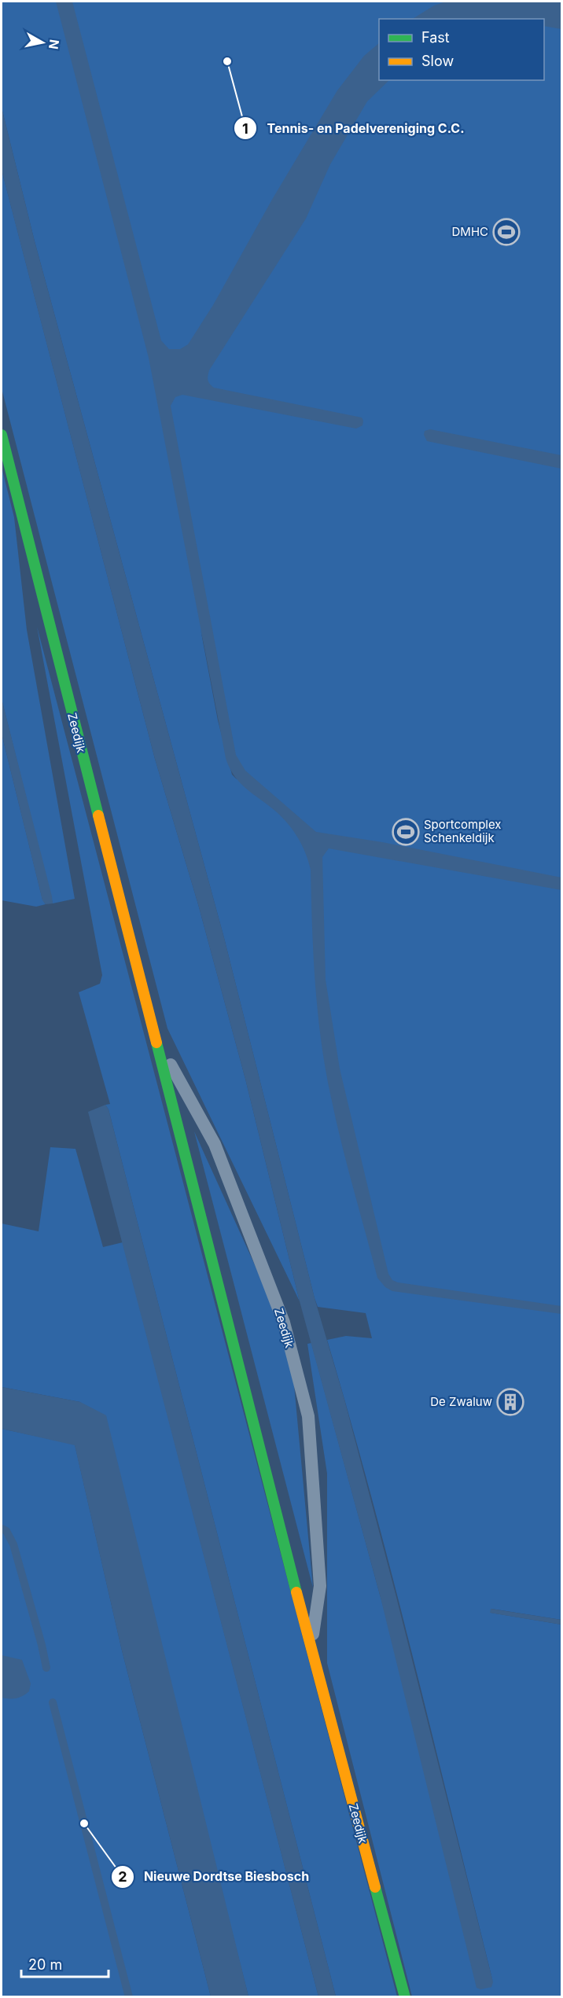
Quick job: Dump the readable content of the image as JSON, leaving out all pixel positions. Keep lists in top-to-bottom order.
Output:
{
  "streets": {
    "street": ["Zeedijk"]
  },
  "places": {
    "other": ["Tennis- en Padelvereniging C.C.", "Nieuwe Dordtse Biesbosch"],
    "sports": ["DMHC", "Sportcomplex Schenkeldijk"],
    "building": ["De Zwaluw"]
  },
  "legend": ["Fast", "Slow"],
  "scale_bar": "20 m",
  "north": "right"
}
